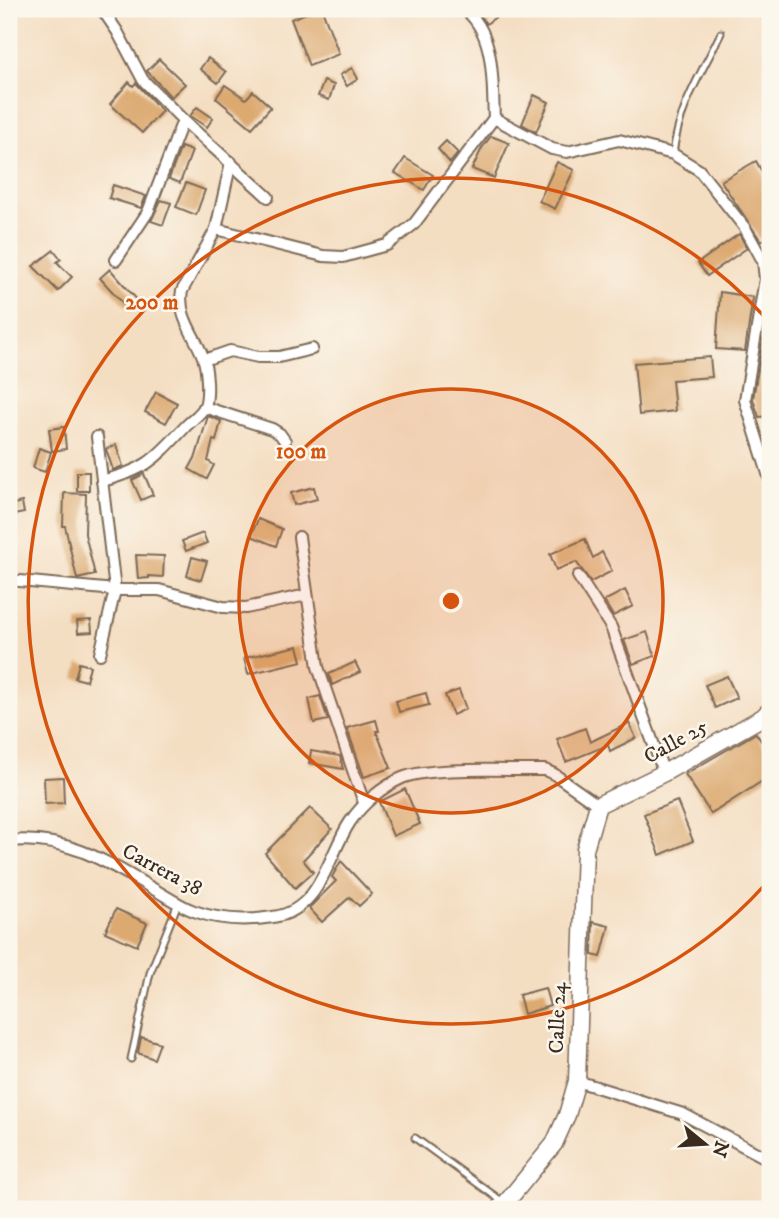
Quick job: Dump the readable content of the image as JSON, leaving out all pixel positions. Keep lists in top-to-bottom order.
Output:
{
  "streets": {
    "street": ["Calle 25", "Carrera 38", "Calle 24"]
  },
  "crossings": [
    ["Calle 25", "Carrera 38"],
    ["Calle 25", "Calle 24"],
    ["Carrera 38", "Calle 24"]
  ],
  "north": "right",
  "rings": ["200 m", "100 m"]
}
